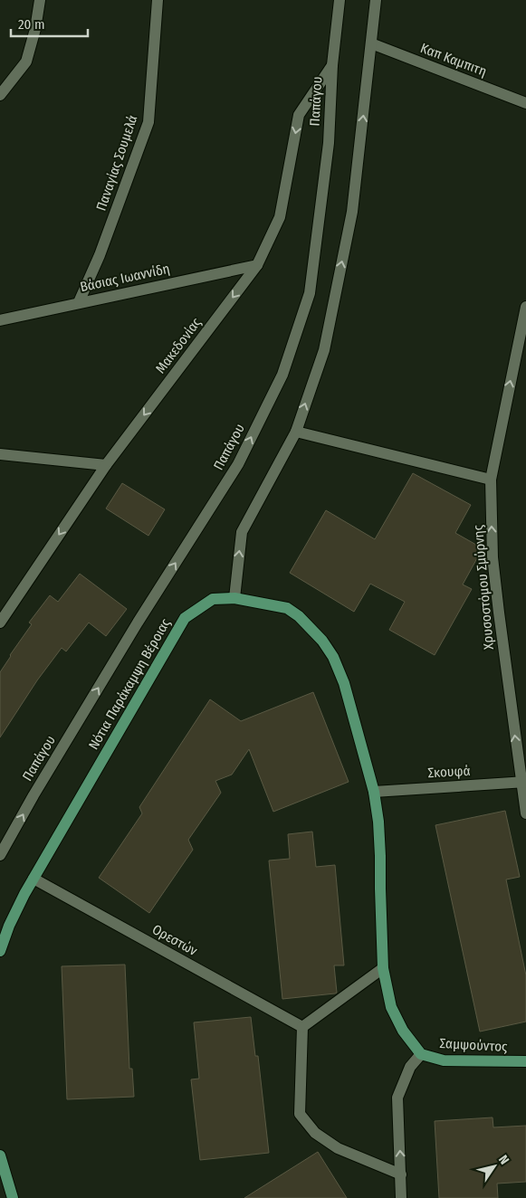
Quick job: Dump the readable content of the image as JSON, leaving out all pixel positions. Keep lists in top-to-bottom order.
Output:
{
  "streets": {
    "main road": ["Νότια Παράκαμψη Βέροιας", "Σαμψούντος"],
    "street": [
      "Καπ Καμπιτη",
      "Παπάγου",
      "Παναγίας Σουμελά",
      "Βάσιας Ιωαννίδη",
      "Μακεδονίας",
      "Χρυσοστόμου Σμύρνης",
      "Σκουφά",
      "Ορεστών"
    ]
  },
  "crossings": [
    ["Παπάγου", "Μακεδονίας"],
    ["Παναγίας Σουμελά", "Βάσιας Ιωαννίδη"],
    ["Βάσιας Ιωαννίδη", "Μακεδονίας"],
    ["Χρυσοστόμου Σμύρνης", "Σκουφά"],
    ["Νότια Παράκαμψη Βέροιας", "Σκουφά"],
    ["Νότια Παράκαμψη Βέροιας", "Ορεστών"],
    ["Νότια Παράκαμψη Βέροιας", "Σαμψούντος"]
  ],
  "one_way": ["Χρυσοστόμου Σμύρνης"],
  "scale_bar": "20 m",
  "north": "top right"
}
